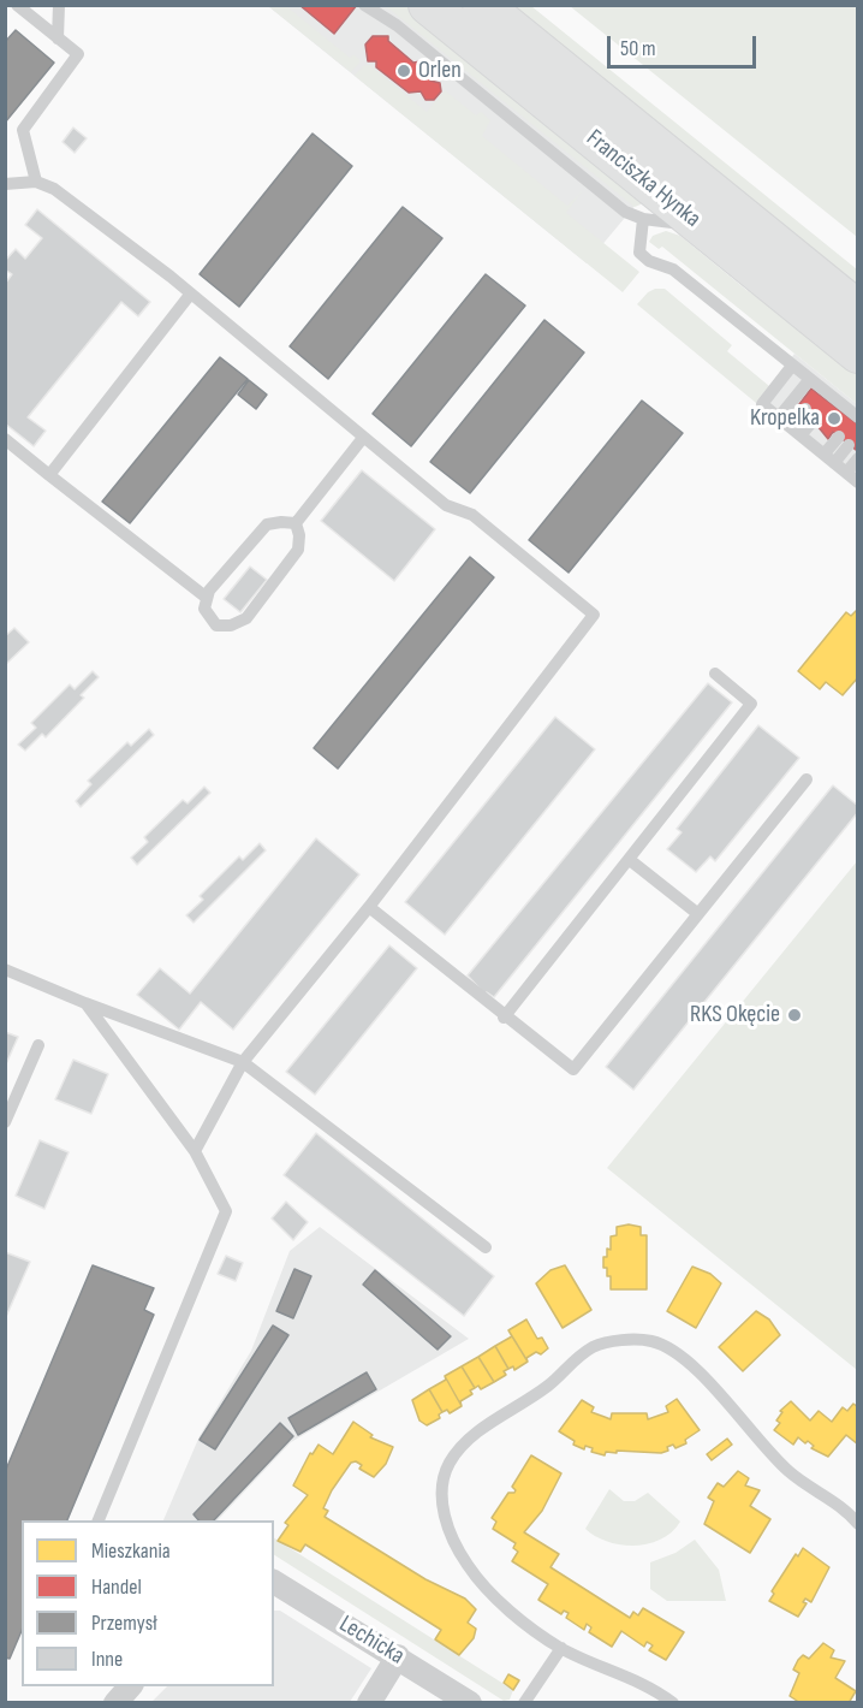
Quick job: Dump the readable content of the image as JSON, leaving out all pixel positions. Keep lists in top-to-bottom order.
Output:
{
  "streets": {
    "main road": ["Franciszka Hynka"],
    "street": ["Lechicka"]
  },
  "places": ["Orlen", "Kropelka", "RKS Okęcie"],
  "legend": [
    "Mieszkania",
    "Handel",
    "Przemysł",
    "Inne"
  ],
  "scale_bar": "50 m"
}
